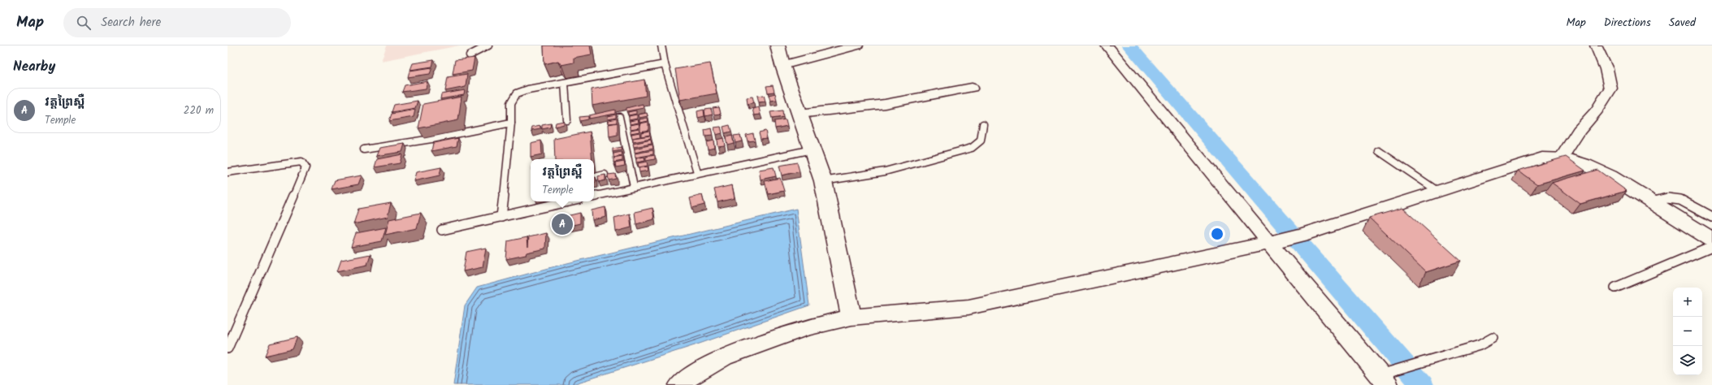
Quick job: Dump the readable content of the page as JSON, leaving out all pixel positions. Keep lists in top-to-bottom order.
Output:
{
  "page": {
    "header": "Map",
    "search": "Search here",
    "nav": ["Map", "Directions", "Saved"],
    "heading": "Nearby",
    "list": [
      {
        "mark": "A",
        "name": "វត្តព្រៃស្ពឺ",
        "note": "Temple",
        "value": "220 m"
      }
    ],
    "popup": ["វត្តព្រៃស្ពឺ", "Temple"],
    "pins": "A",
    "map_buttons": ["+", "−"]
  }
}
